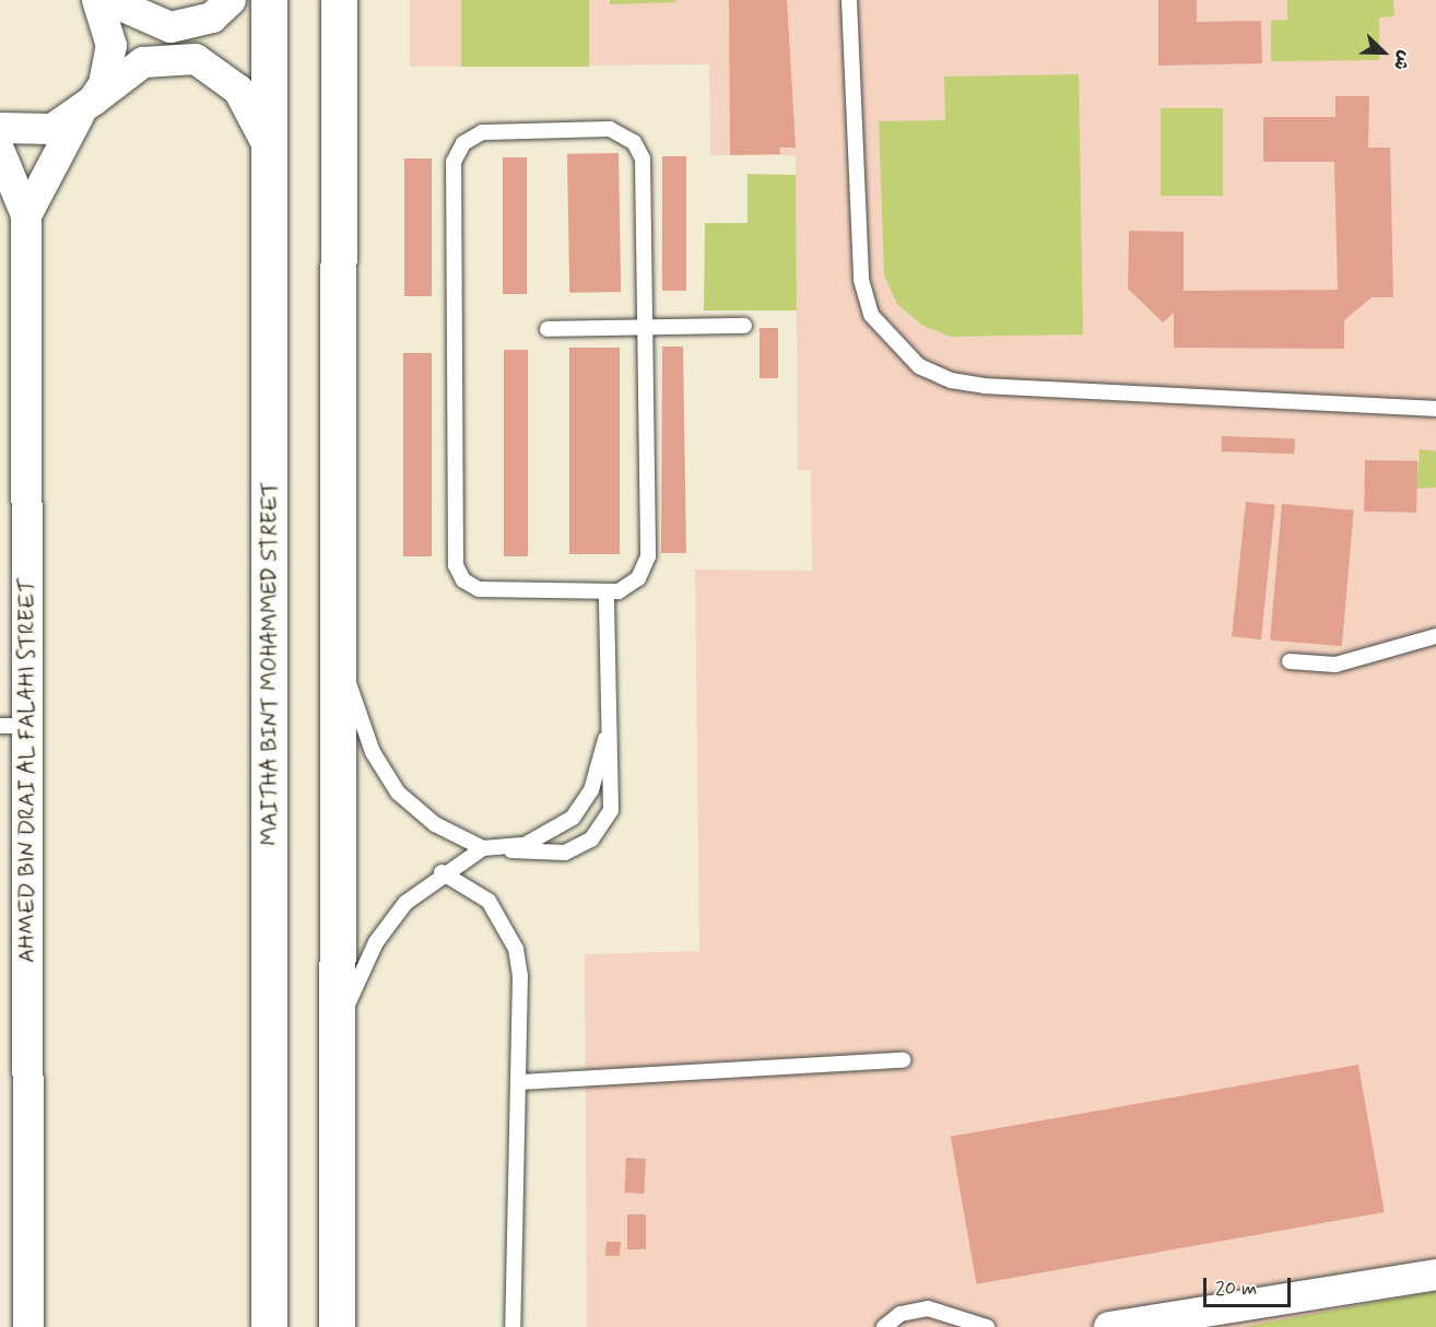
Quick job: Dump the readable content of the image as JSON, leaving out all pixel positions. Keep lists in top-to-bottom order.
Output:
{
  "streets": {
    "main road": ["MAITHA BINT MOHAMMED STREET"],
    "street": ["AHMED BIN DRAI AL FALAHI STREET"]
  },
  "scale_bar": "20 m",
  "north": "bottom right"
}
